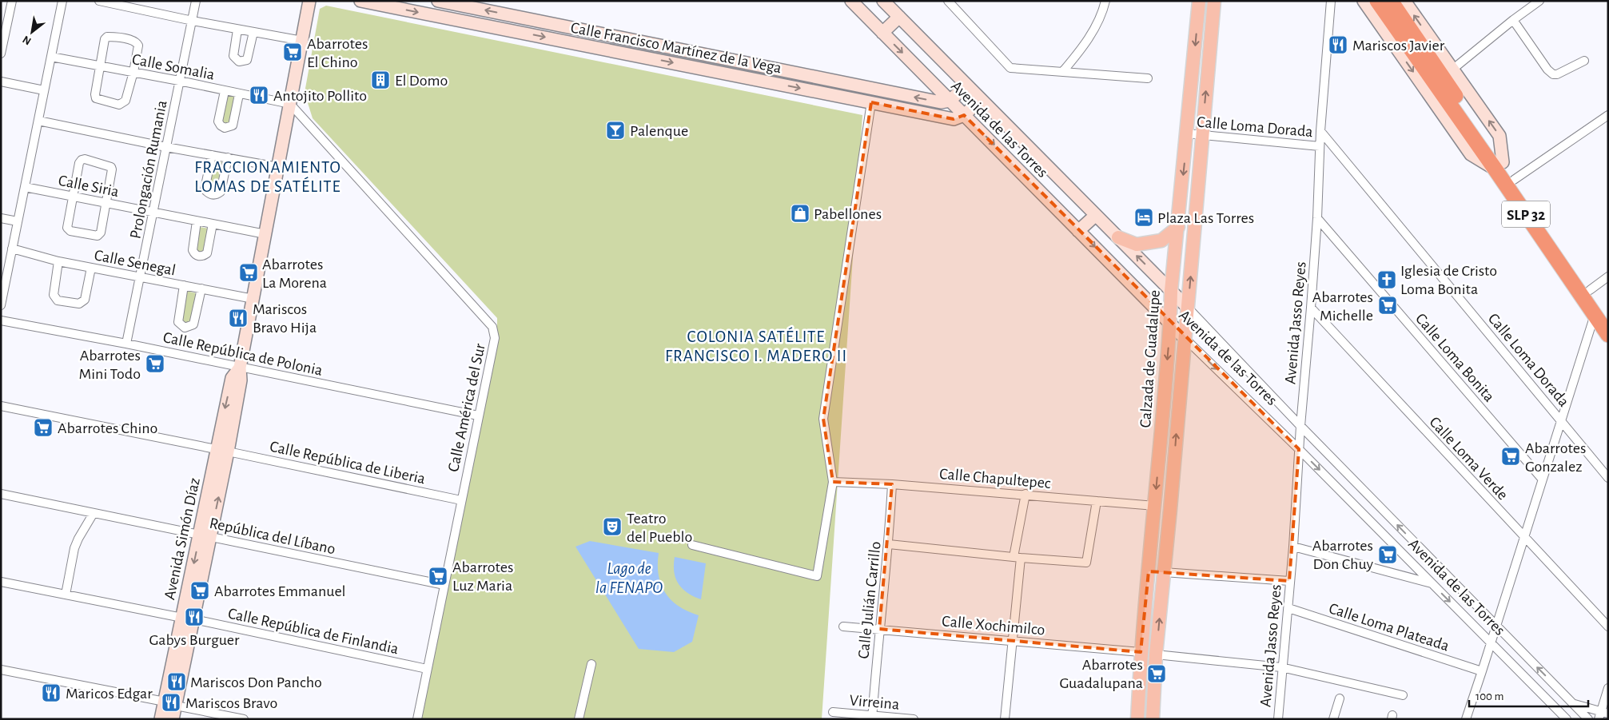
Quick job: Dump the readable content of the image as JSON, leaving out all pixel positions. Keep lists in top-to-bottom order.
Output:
{
  "streets": {
    "highway": ["SLP 32"],
    "main road": [
      "Calle Francisco Martínez de la Vega",
      "Avenida de las Torres",
      "Calzada de Guadalupe",
      "Avenida Simón Díaz"
    ],
    "street": [
      "Calle Somalia",
      "Calle Loma Dorada",
      "Prolongación Rumania",
      "Calle Siria",
      "Calle Senegal",
      "Avenida Jasso Reyes",
      "Calle República de Polonia",
      "Calle Loma Bonita",
      "Calle América del Sur",
      "Calle Loma Verde",
      "Calle República de Liberia",
      "Calle Chapultepec",
      "República del Líbano",
      "Calle Julián Carrillo",
      "Calle Xochimilco",
      "Calle Loma Plateada",
      "Calle República de Finlandia",
      "Virreina"
    ]
  },
  "crossings": [
    ["Calle Francisco Martínez de la Vega", "Avenida de las Torres"],
    ["Calle Somalia", "Prolongación Rumania"],
    ["Calle Somalia", "Calle América del Sur"],
    ["Calle Somalia", "Avenida Simón Díaz"],
    ["Calle Loma Dorada", "Avenida Jasso Reyes"],
    ["Calle Loma Dorada", "Calzada de Guadalupe"],
    ["Avenida de las Torres", "Avenida Jasso Reyes"],
    ["Avenida de las Torres", "Calzada de Guadalupe"],
    ["Prolongación Rumania", "Calle Siria"],
    ["Prolongación Rumania", "Calle Senegal"],
    ["Prolongación Rumania", "Calle República de Polonia"],
    ["Calle Siria", "Avenida Simón Díaz"],
    ["Calle Senegal", "Avenida Simón Díaz"],
    ["Avenida Jasso Reyes", "Calle Loma Bonita"],
    ["Avenida Jasso Reyes", "Calle Loma Verde"],
    ["Avenida Jasso Reyes", "Calle Loma Plateada"],
    ["Calle República de Polonia", "Calle América del Sur"],
    ["Calle República de Polonia", "Avenida Simón Díaz"],
    ["Calzada de Guadalupe", "Calle Chapultepec"],
    ["Calzada de Guadalupe", "Calle Xochimilco"],
    ["Calle América del Sur", "Calle República de Liberia"],
    ["Calle América del Sur", "República del Líbano"],
    ["Calle América del Sur", "Avenida Simón Díaz"],
    ["Calle América del Sur", "Calle República de Finlandia"],
    ["Calle República de Liberia", "Avenida Simón Díaz"],
    ["Calle Chapultepec", "Calle Julián Carrillo"],
    ["República del Líbano", "Avenida Simón Díaz"],
    ["Avenida Simón Díaz", "Calle República de Finlandia"],
    ["Calle Julián Carrillo", "Calle Xochimilco"],
    ["Calle Julián Carrillo", "Virreina"]
  ],
  "districts": ["FRACCIONAMIENTO LOMAS DE SATÉLITE", "COLONIA SATÉLITE FRANCISCO I. MADERO II"],
  "water": ["Lago de la FENAPO"],
  "places": {
    "restaurant": [
      "Mariscos Javier",
      "Antojito Pollito",
      "Mariscos Bravo Hija",
      "Gabys Burguer",
      "Mariscos Don Pancho",
      "Maricos Edgar",
      "Mariscos Bravo"
    ],
    "supermarket": [
      "Abarrotes El Chino",
      "Abarrotes La Morena",
      "Abarrotes Michelle",
      "Abarrotes Mini Todo",
      "Abarrotes Chino",
      "Abarrotes Gonzalez",
      "Abarrotes Don Chuy",
      "Abarrotes Luz Maria",
      "Abarrotes Emmanuel",
      "Abarrotes Guadalupana"
    ],
    "building": ["El Domo"],
    "bar": ["Palenque"],
    "shop": ["Pabellones"],
    "hotel": ["Plaza Las Torres"],
    "church": ["Iglesia de Cristo Loma Bonita"],
    "theatre": ["Teatro del Pueblo"]
  },
  "scale_bar": "100 m",
  "north": "bottom left"
}
